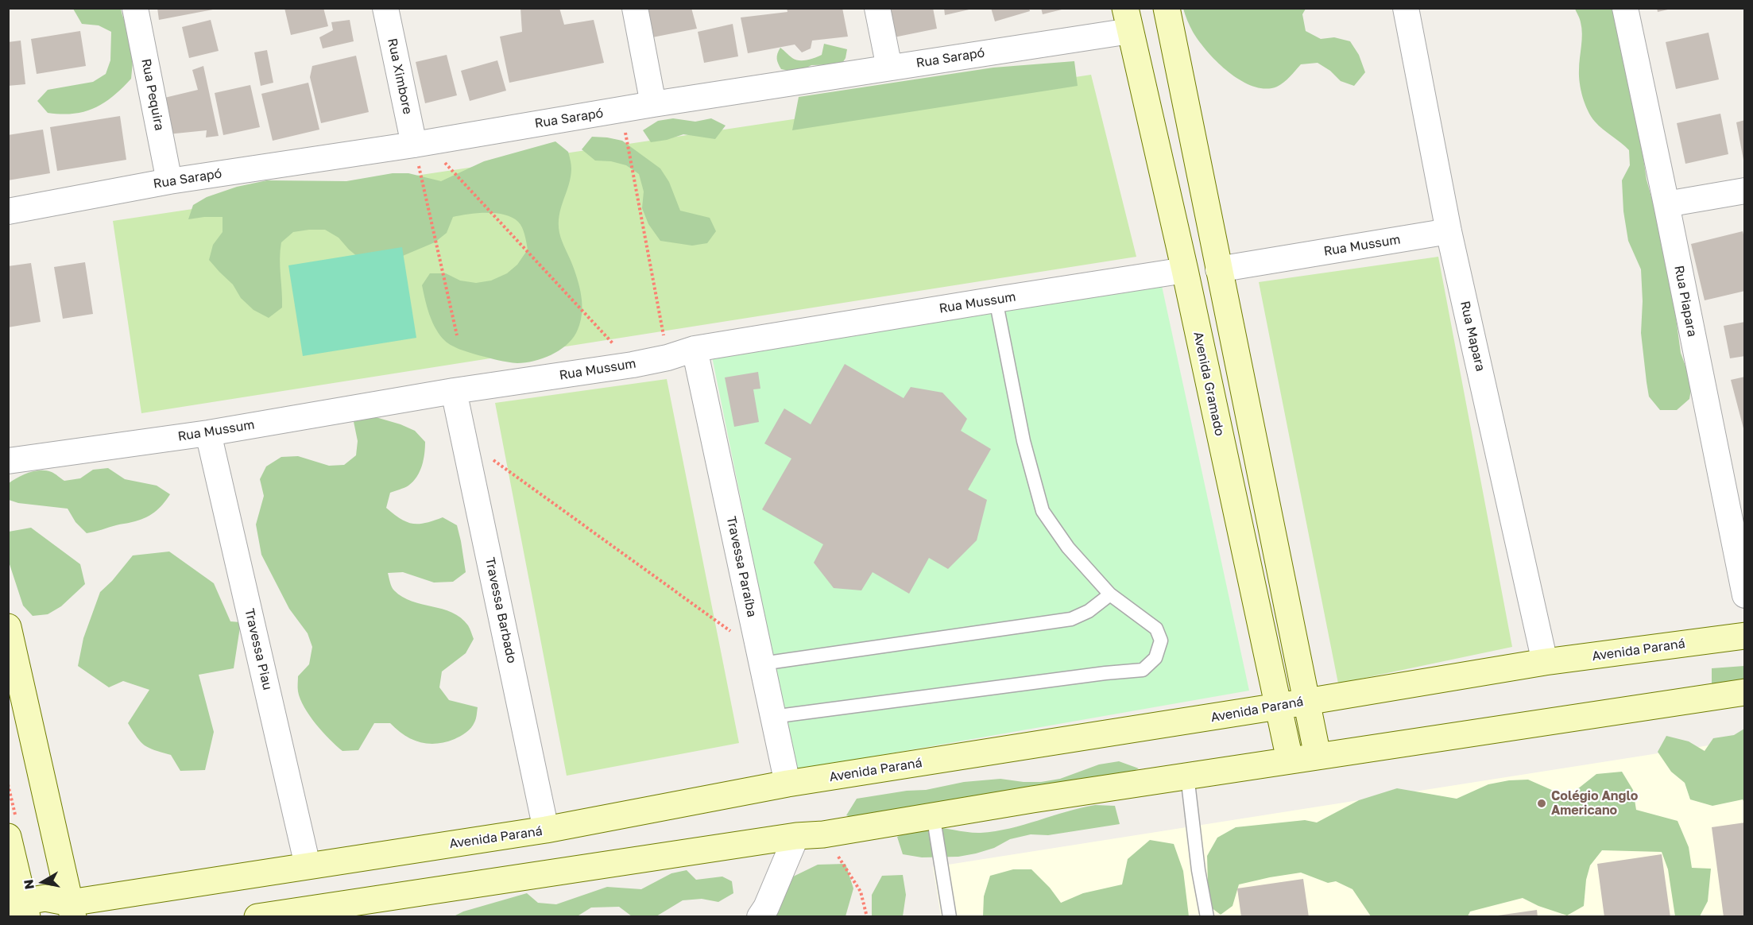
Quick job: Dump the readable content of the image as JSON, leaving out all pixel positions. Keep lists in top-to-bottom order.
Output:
{
  "streets": {
    "main road": ["Avenida Gramado", "Avenida Paraná"],
    "street": [
      "Rua Sarapó",
      "Rua Ximbore",
      "Rua Pequira",
      "Rua Mussum",
      "Rua Piapara",
      "Rua Mapara",
      "Travessa Paraíba",
      "Travessa Barbado",
      "Travessa Piau"
    ]
  },
  "crossings": [
    ["Rua Sarapó", "Rua Ximbore"],
    ["Rua Sarapó", "Rua Pequira"],
    ["Rua Sarapó", "Avenida Gramado"],
    ["Rua Mussum", "Rua Mapara"],
    ["Rua Mussum", "Avenida Gramado"],
    ["Rua Mussum", "Travessa Paraíba"],
    ["Rua Mussum", "Travessa Barbado"],
    ["Rua Mussum", "Travessa Piau"],
    ["Rua Mapara", "Avenida Paraná"],
    ["Avenida Gramado", "Avenida Paraná"],
    ["Travessa Paraíba", "Avenida Paraná"],
    ["Travessa Barbado", "Avenida Paraná"],
    ["Travessa Piau", "Avenida Paraná"]
  ],
  "places": ["Colégio Anglo Americano"],
  "north": "left"
}
